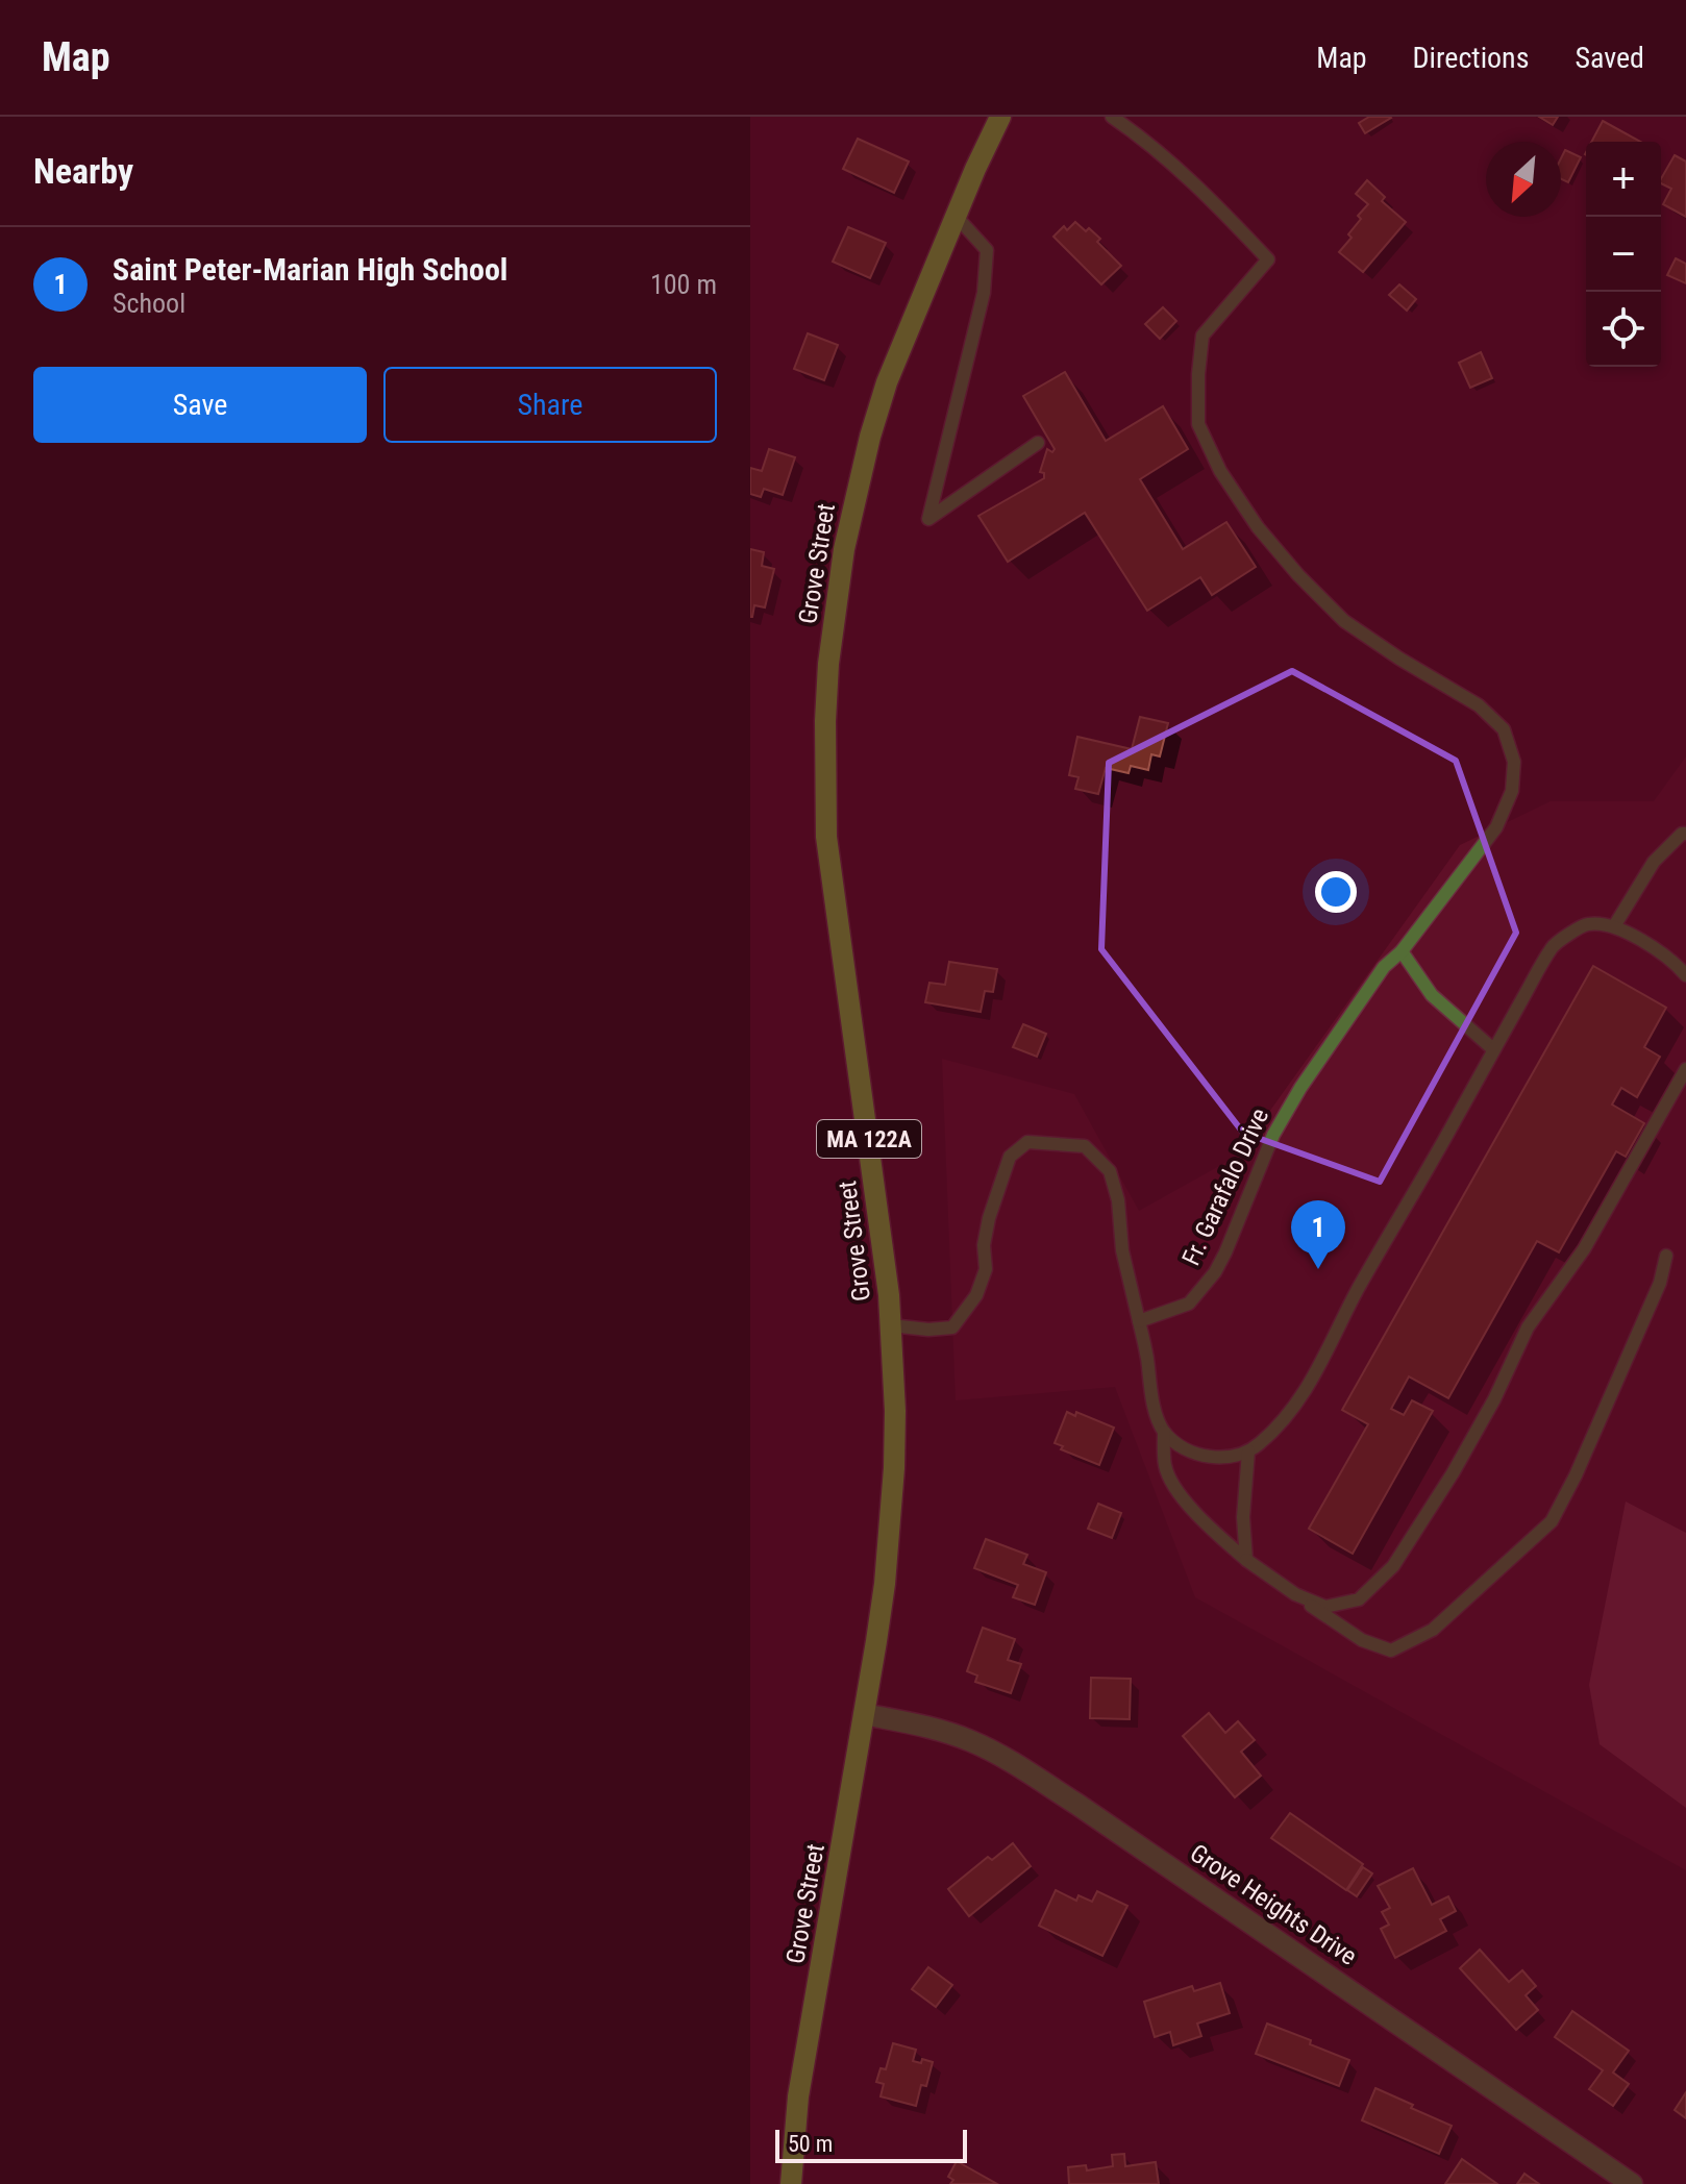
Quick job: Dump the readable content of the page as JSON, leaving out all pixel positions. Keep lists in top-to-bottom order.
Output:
{
  "streets": {
    "main road": ["Grove Street", "MA 122A"],
    "street": ["Grove Heights Drive"],
    "lane": ["Fr. Garafalo Drive"]
  },
  "crossings": [
    ["Grove Street", "Grove Heights Drive"]
  ],
  "scale_bar": "50 m",
  "north": "bottom left",
  "page": {
    "header": "Map",
    "nav": ["Map", "Directions", "Saved"],
    "heading": "Nearby",
    "map_buttons": ["+", "−"],
    "list": [
      {
        "mark": "1",
        "name": "Saint Peter-Marian High School",
        "note": "School",
        "value": "100 m"
      }
    ],
    "buttons": ["Save", "Share"],
    "pins": "1",
    "scale": "50 m"
  }
}
